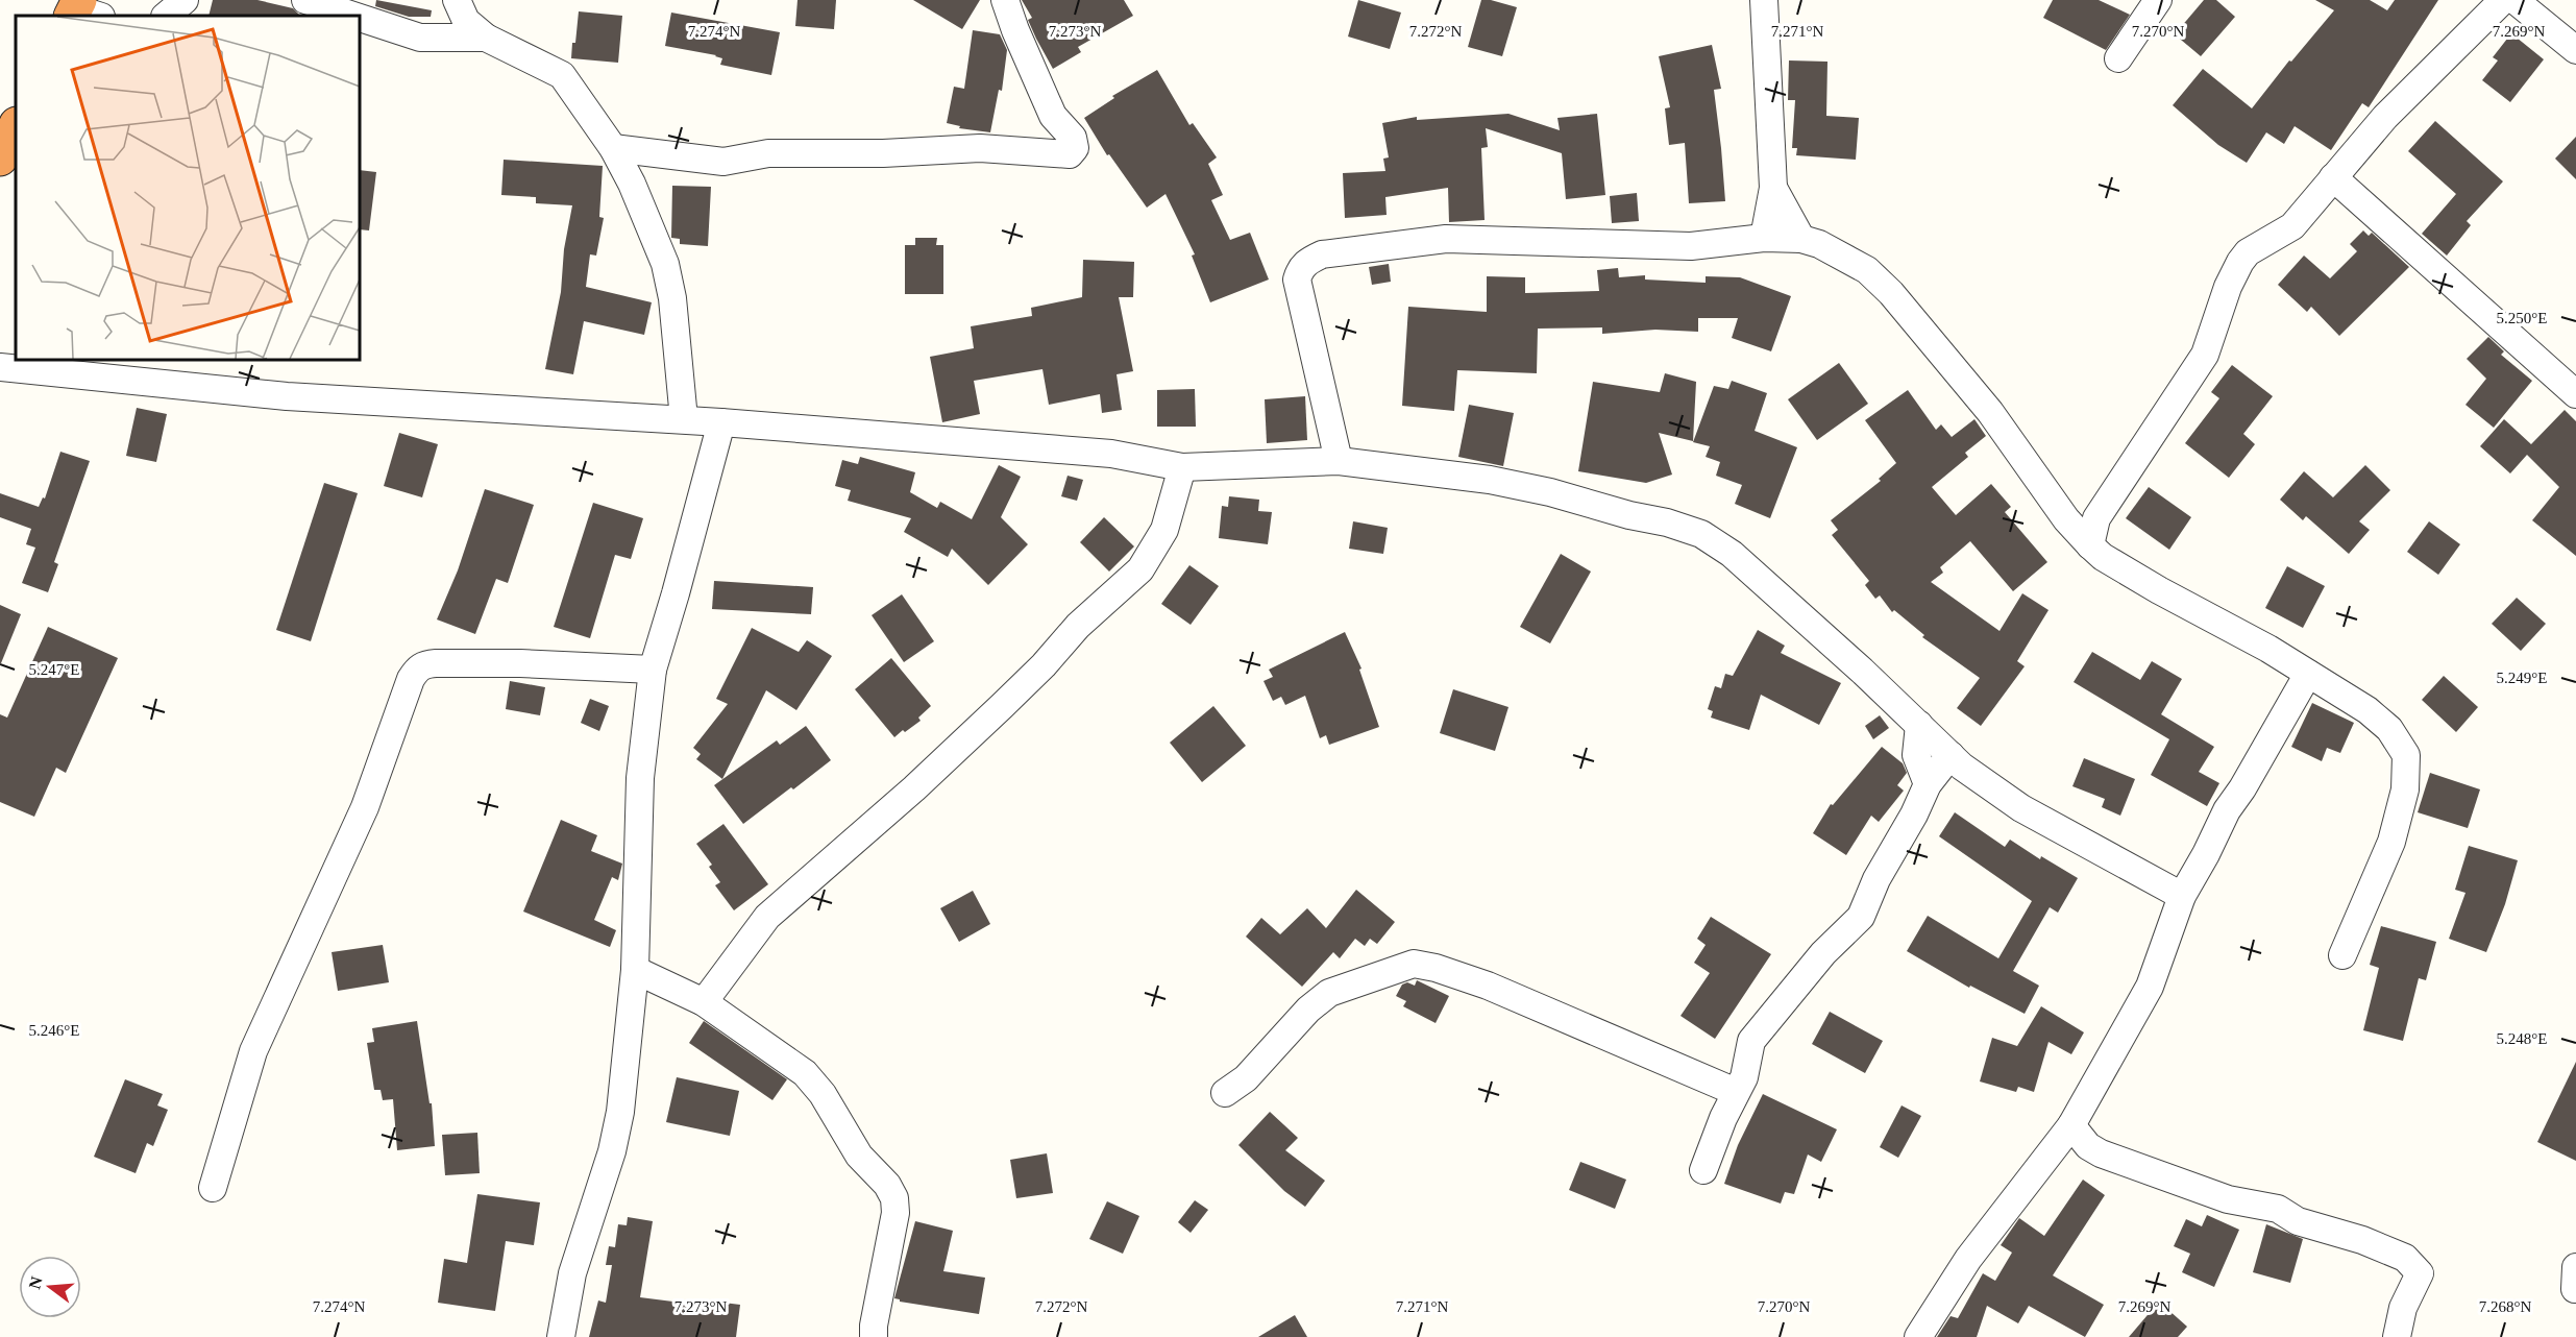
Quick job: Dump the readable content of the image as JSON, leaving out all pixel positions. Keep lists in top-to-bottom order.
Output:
{
  "north": "left",
  "coordinates": [
    "7.274°N",
    "7.273°N",
    "7.272°N",
    "7.271°N",
    "7.270°N",
    "7.269°N",
    "5.250°E",
    "5.247°E",
    "5.249°E",
    "5.246°E",
    "5.248°E",
    "7.268°N"
  ]
}
